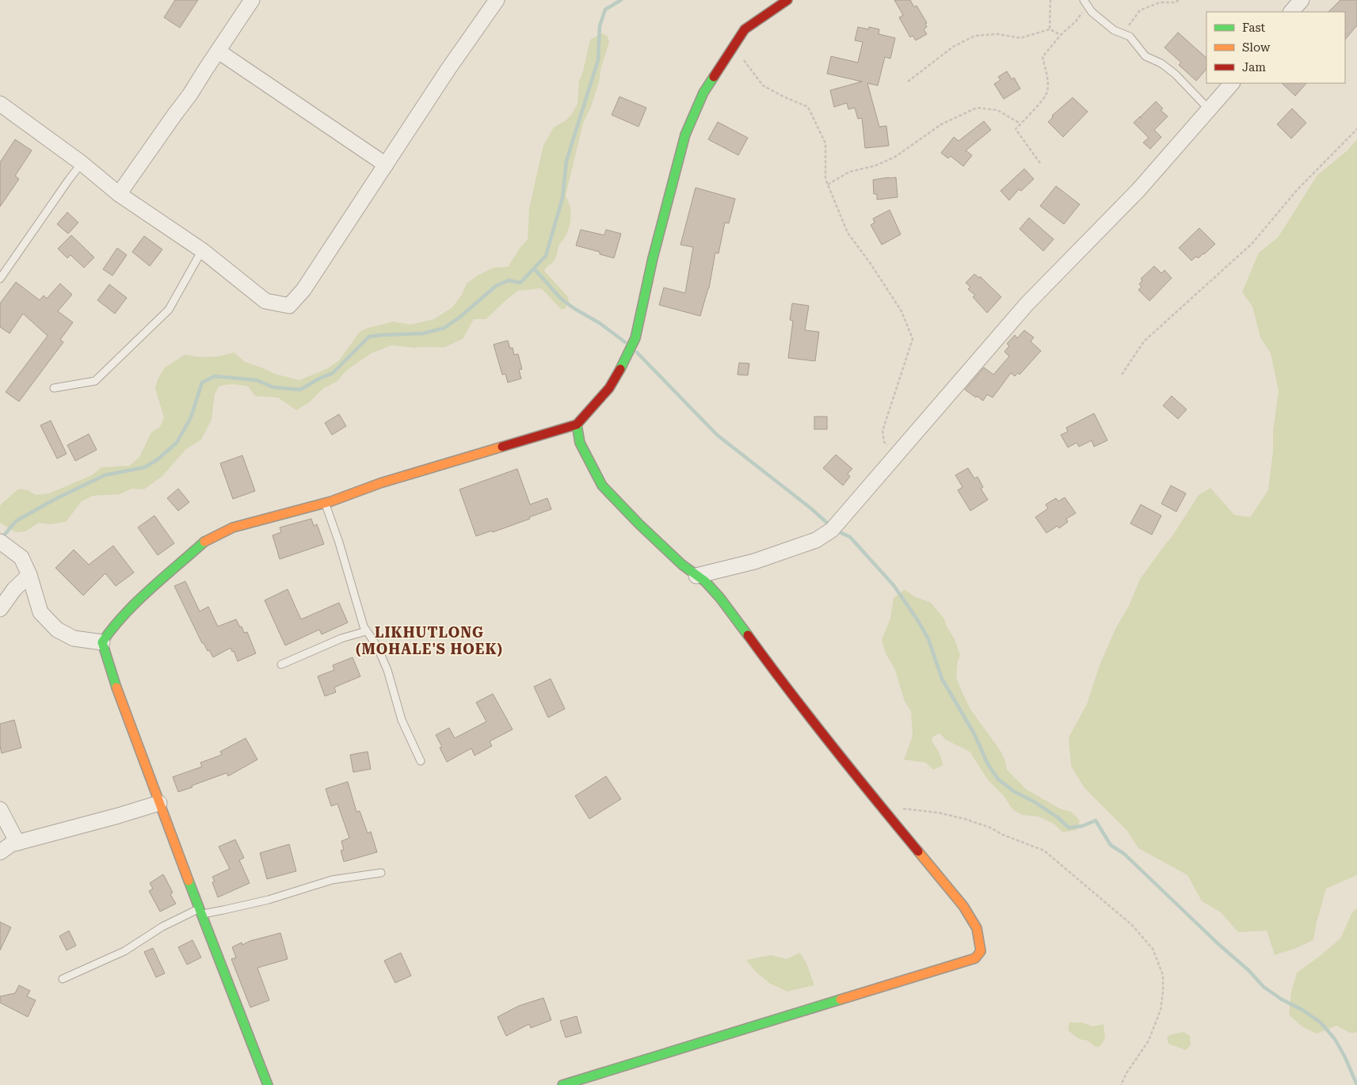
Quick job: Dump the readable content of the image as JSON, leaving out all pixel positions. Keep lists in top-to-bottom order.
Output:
{
  "districts": ["LIKHUTLONG (MOHALE'S HOEK)"],
  "legend": ["Fast", "Slow", "Jam"]
}
